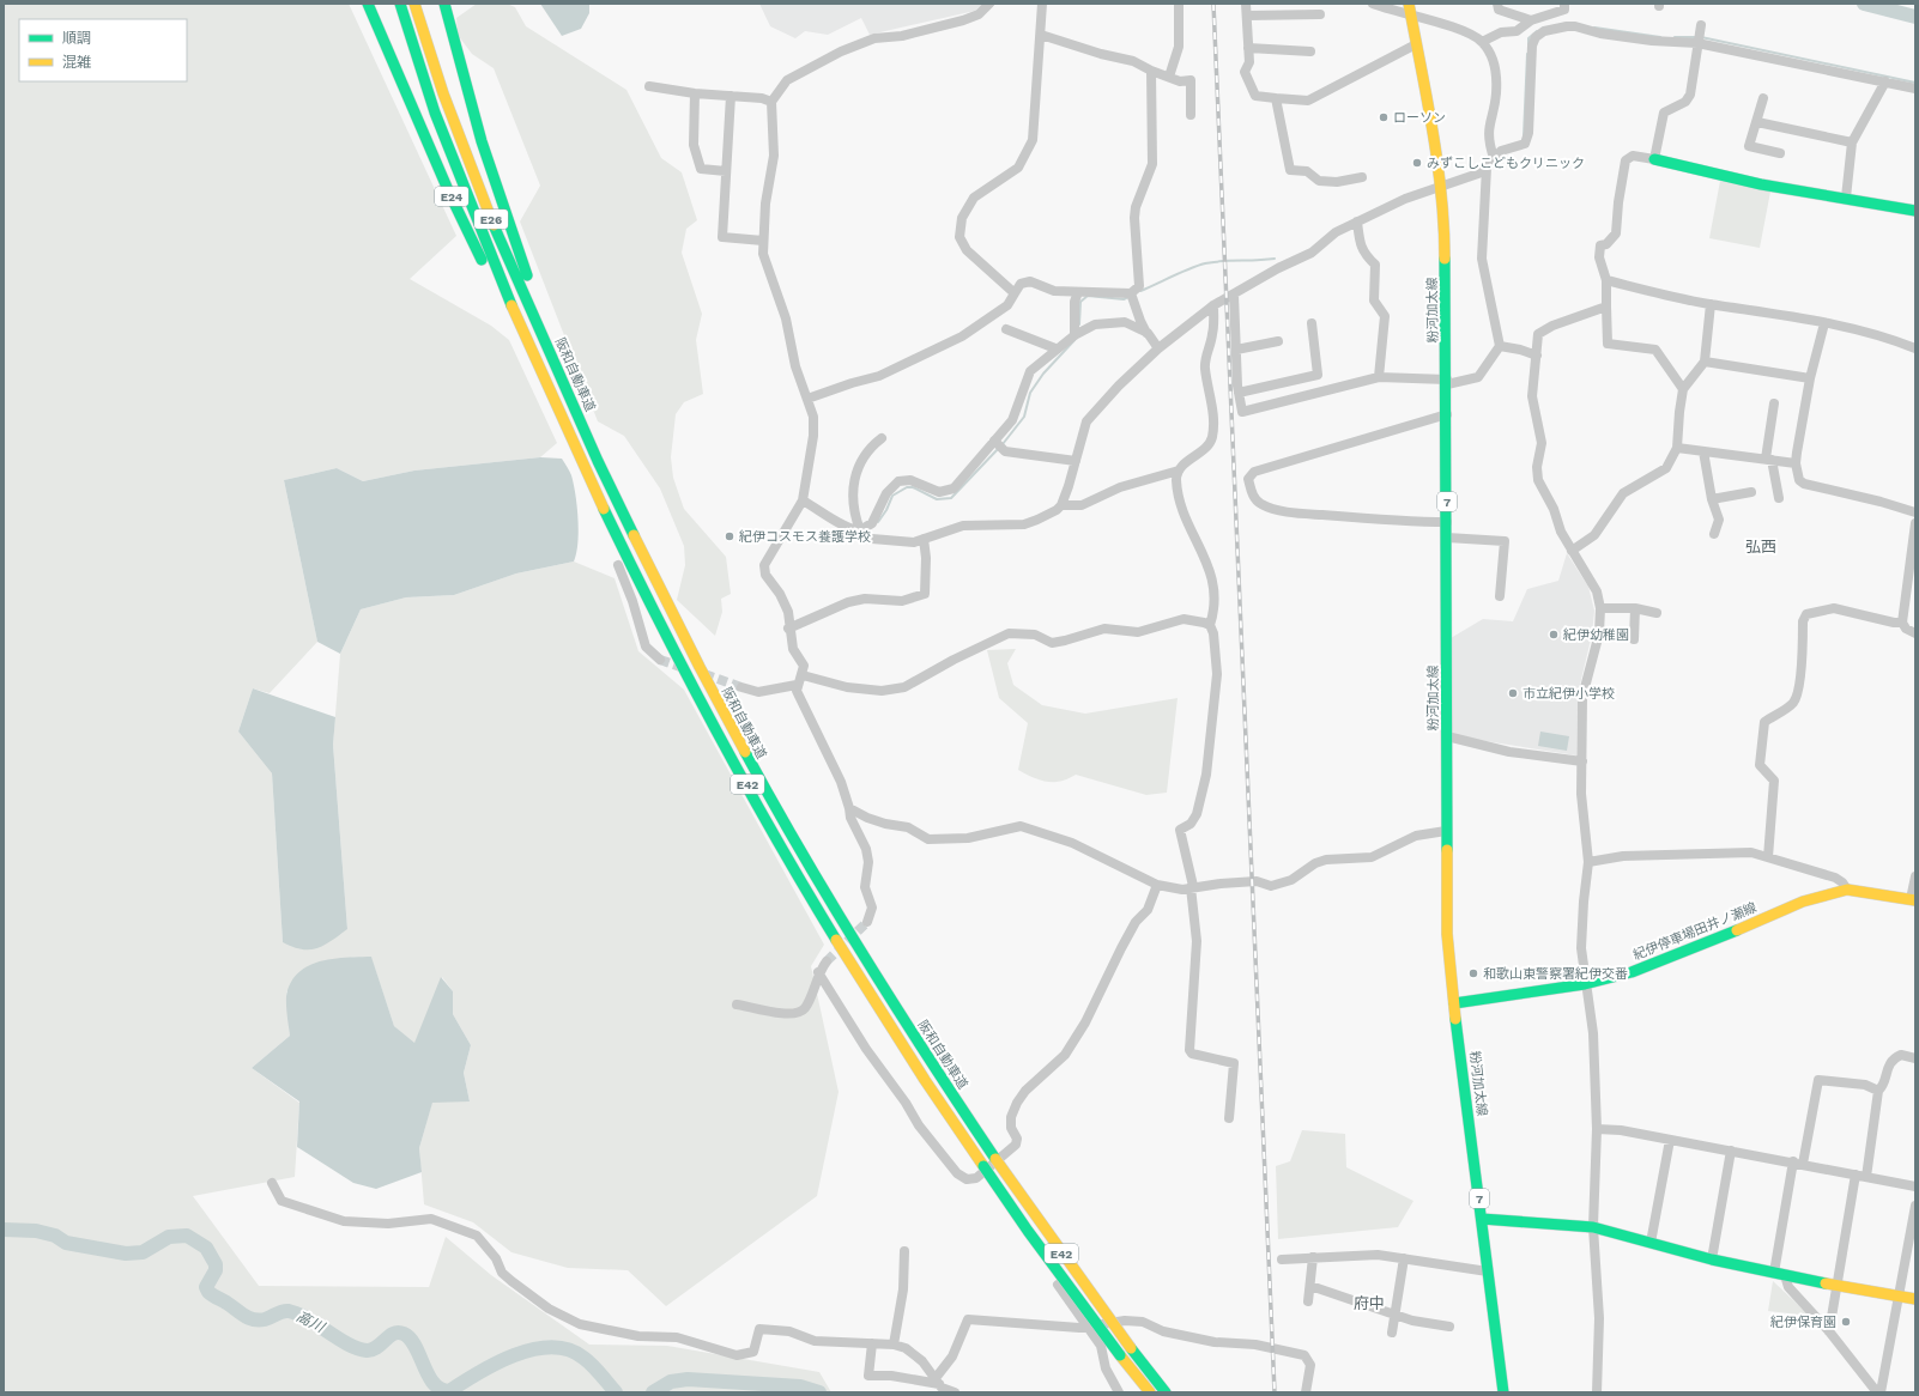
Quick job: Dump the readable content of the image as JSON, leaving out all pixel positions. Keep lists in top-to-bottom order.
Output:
{
  "streets": {
    "main road": [
      "E24",
      "E26",
      "粉河加太線",
      "阪和自動車道",
      "7",
      "E42",
      "紀伊停車場田井ノ瀬線"
    ]
  },
  "crossings": [
    ["E24", "阪和自動車道"],
    ["粉河加太線", "紀伊停車場田井ノ瀬線"]
  ],
  "districts": ["弘西", "府中"],
  "water": ["高川"],
  "places": [
    "ローソン",
    "みずこしこどもクリニック",
    "紀伊コスモス養護学校",
    "紀伊幼稚園",
    "市立紀伊小学校",
    "和歌山東警察署紀伊交番",
    "紀伊保育園"
  ],
  "legend": ["順調", "混雑"]
}
